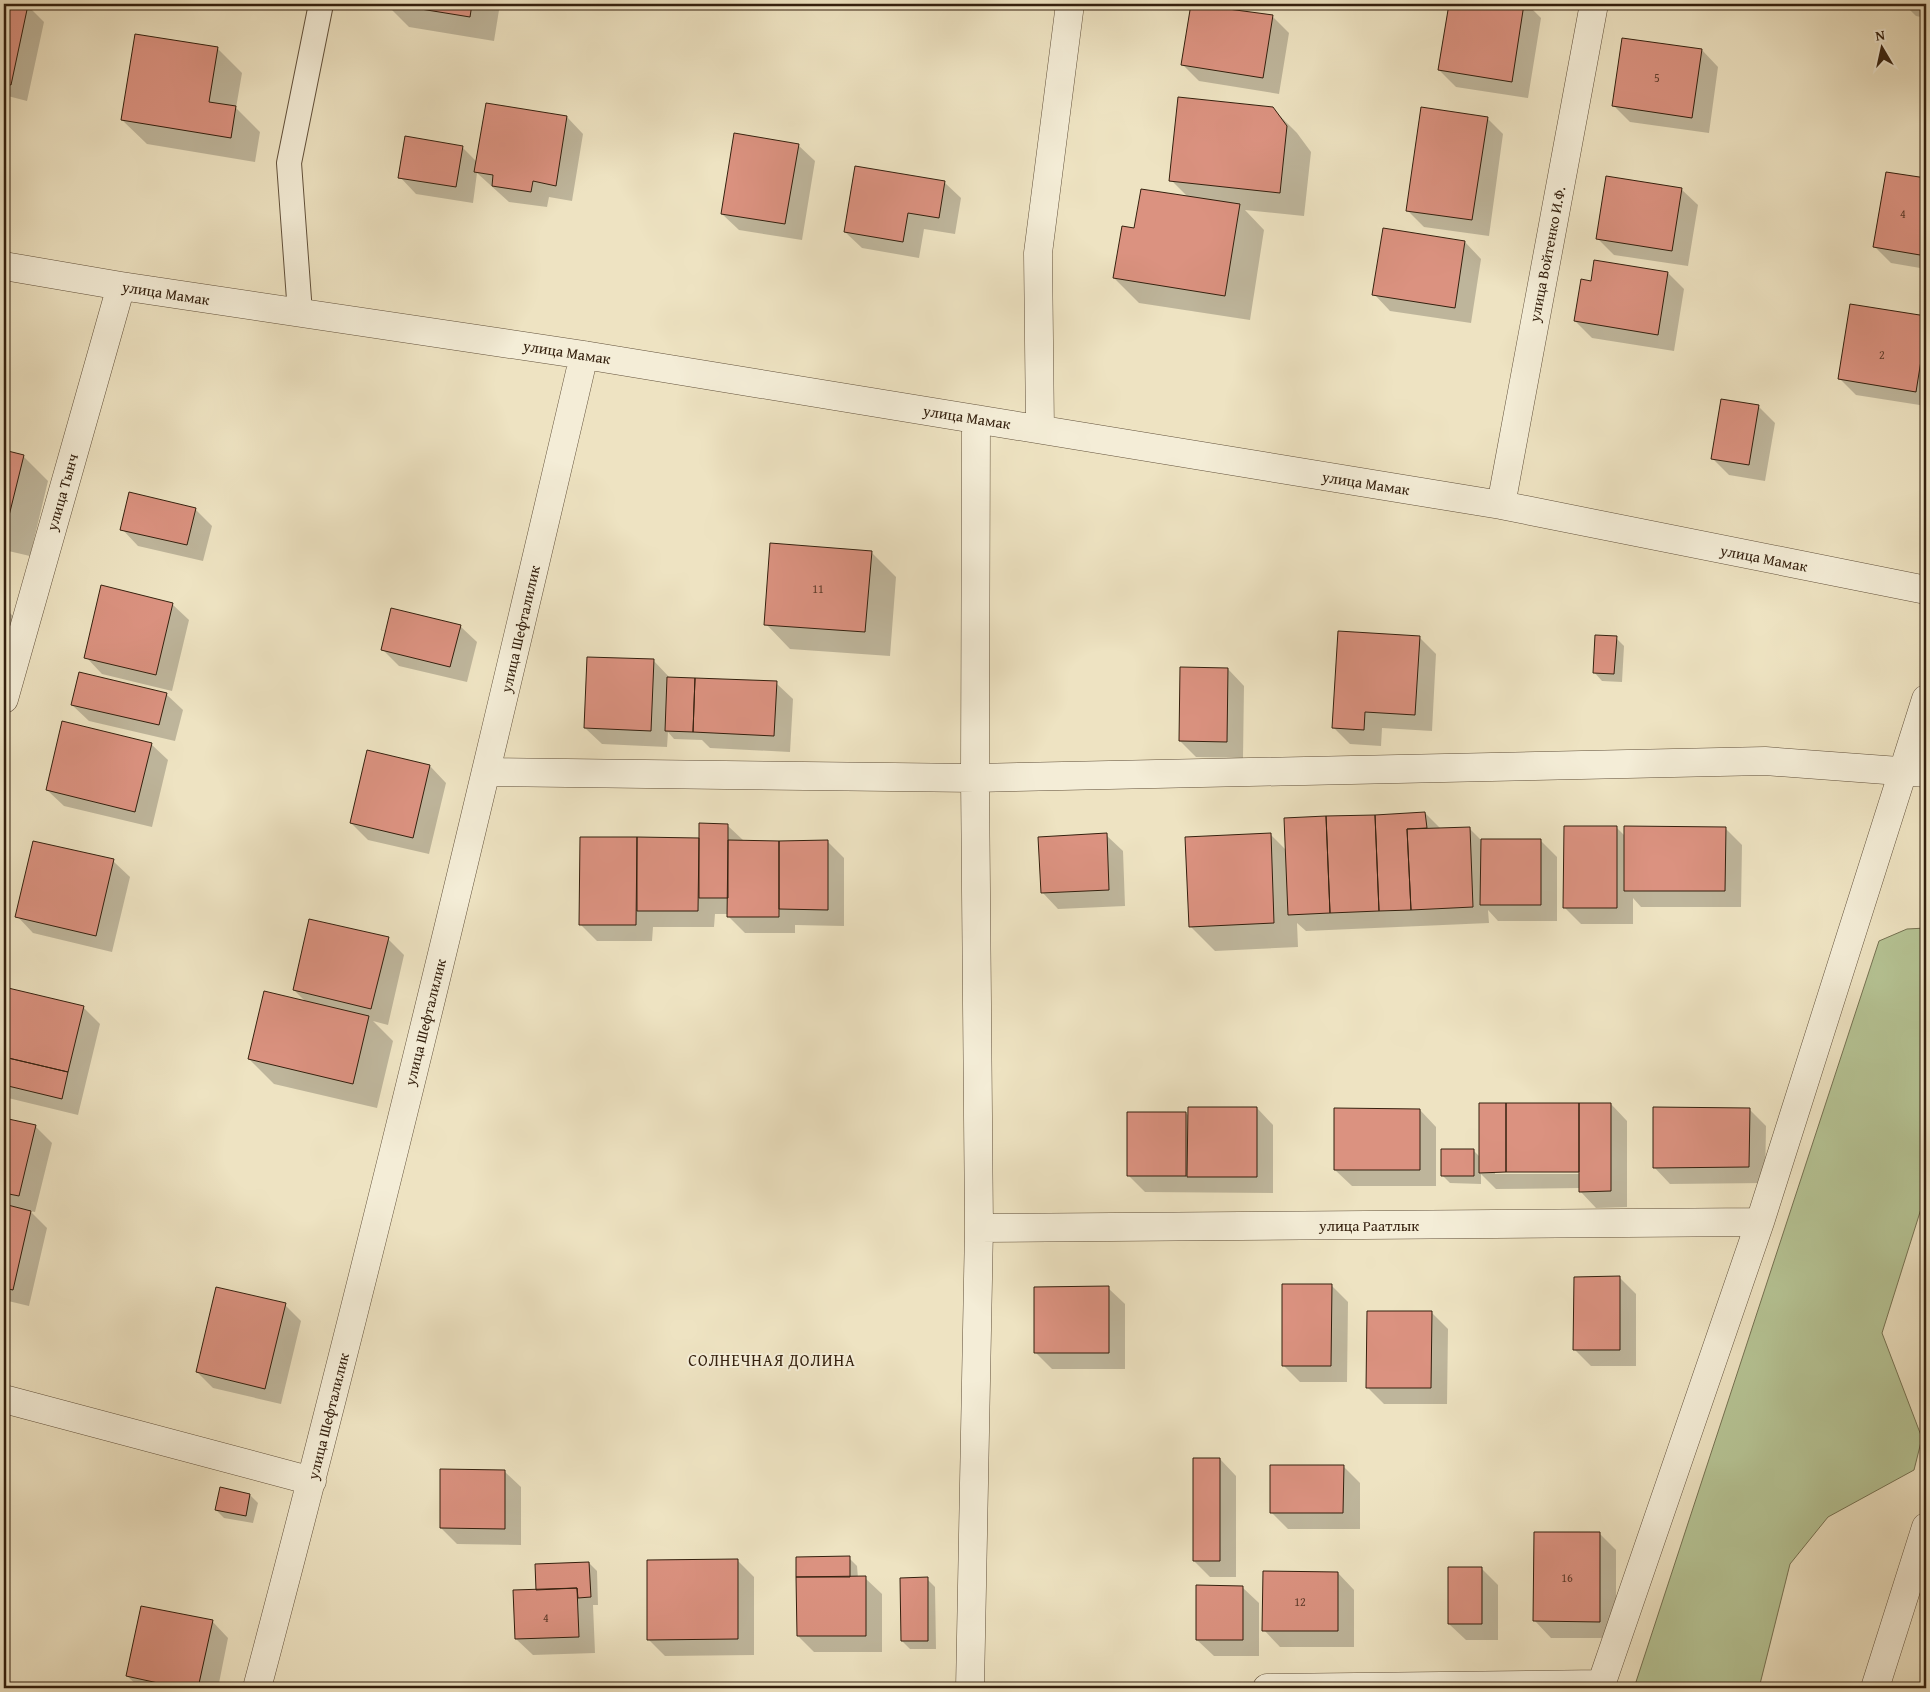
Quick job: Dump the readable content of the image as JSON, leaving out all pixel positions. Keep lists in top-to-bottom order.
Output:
{
  "streets": {
    "street": [
      "улица Войтенко И.Ф.",
      "улица Мамак",
      "улица Тынч",
      "улица Шефталилик",
      "улица Раатлык"
    ]
  },
  "crossings": [
    ["улица Войтенко И.Ф.", "улица Мамак"],
    ["улица Мамак", "улица Тынч"],
    ["улица Мамак", "улица Шефталилик"]
  ],
  "districts": ["СОЛНЕЧНАЯ ДОЛИНА"],
  "house_numbers": [
    "5",
    "4",
    "2",
    "11",
    "16",
    "12",
    "4"
  ],
  "north": "top"
}
